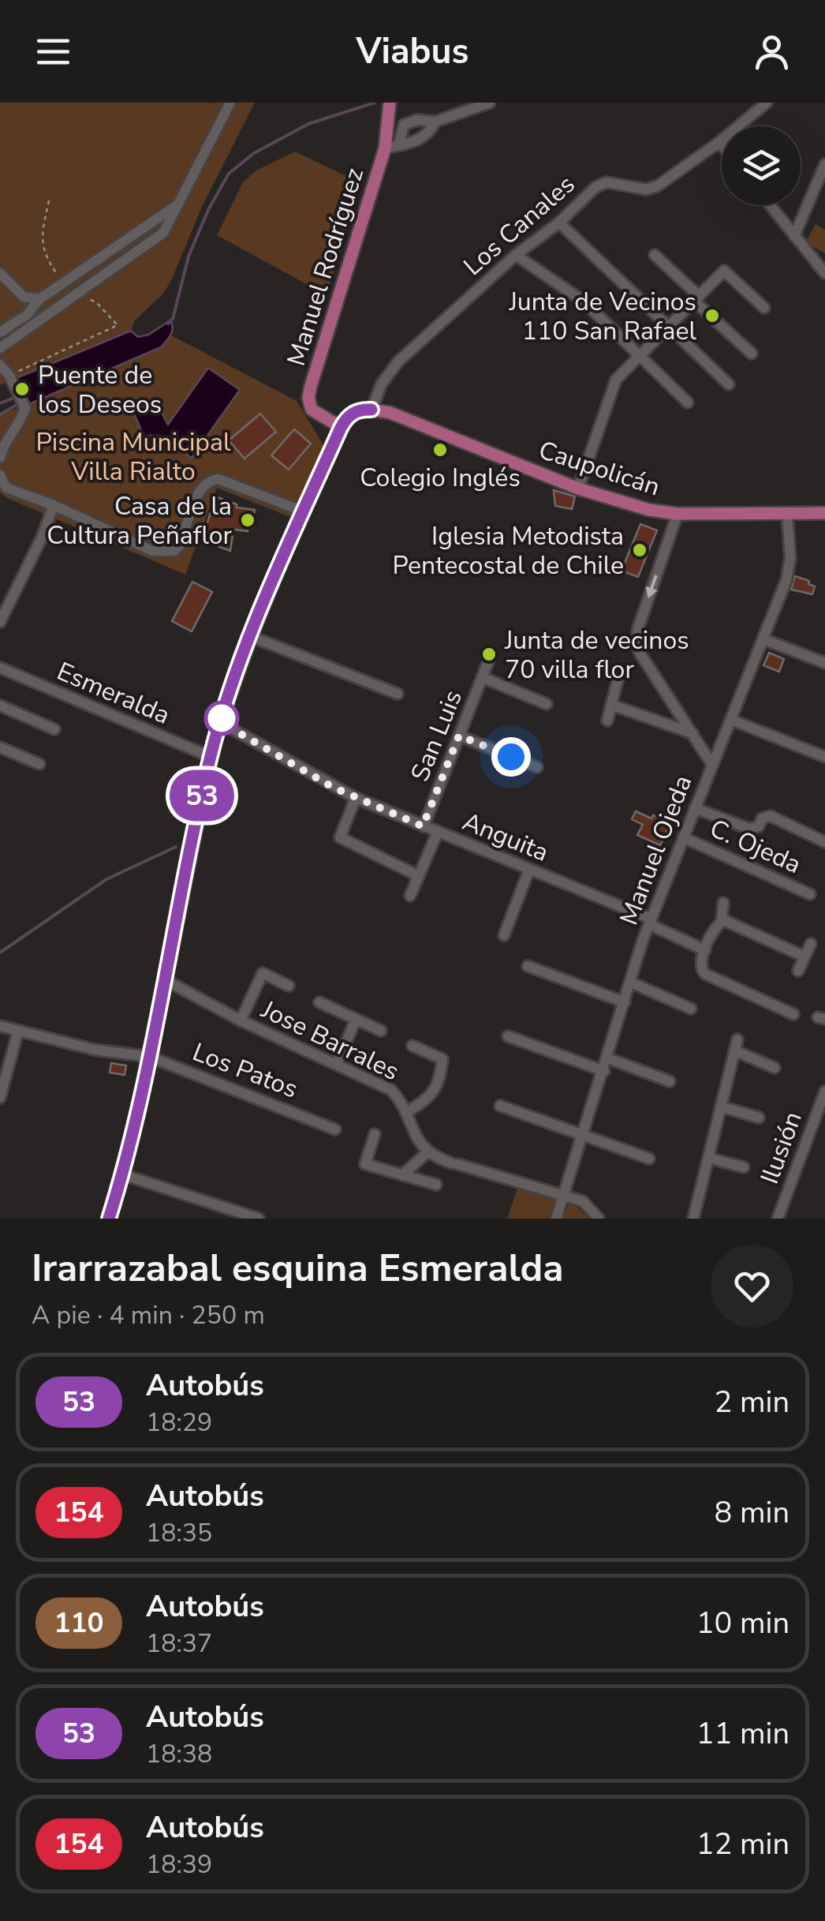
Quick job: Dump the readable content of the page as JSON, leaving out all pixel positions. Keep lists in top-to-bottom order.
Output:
{
  "streets": {
    "main road": ["Manuel Rodríguez", "Caupolicán"],
    "street": [
      "Los Canales",
      "Esmeralda",
      "San Luis",
      "Anguita",
      "C. Ojeda",
      "Manuel Ojeda",
      "Jose Barrales",
      "Los Patos",
      "Ilusión"
    ]
  },
  "crossings": [
    ["Los Canales", "Caupolicán"],
    ["Caupolicán", "Manuel Ojeda"],
    ["San Luis", "Anguita"],
    ["Anguita", "Manuel Ojeda"],
    ["C. Ojeda", "Manuel Ojeda"]
  ],
  "parks": ["Piscina Municipal Villa Rialto"],
  "places": [
    "Junta de Vecinos 110 San Rafael",
    "Puente de los Deseos",
    "Colegio Inglés",
    "Casa de la Cultura Peñaflor",
    "Iglesia Metodista Pentecostal de Chile",
    "Junta de vecinos 70 villa flor"
  ],
  "lines": ["bus line 53"],
  "page": {
    "header": "Viabus",
    "on_map": "53",
    "heading": ["Irarrazabal esquina Esmeralda", "A pie · 4 min · 250 m"],
    "list": [
      {
        "mark": "53",
        "name": "Autobús",
        "note": "18:29",
        "value": "2 min"
      },
      {
        "mark": "154",
        "name": "Autobús",
        "note": "18:35",
        "value": "8 min"
      },
      {
        "mark": "110",
        "name": "Autobús",
        "note": "18:37",
        "value": "10 min"
      },
      {
        "mark": "53",
        "name": "Autobús",
        "note": "18:38",
        "value": "11 min"
      },
      {
        "mark": "154",
        "name": "Autobús",
        "note": "18:39",
        "value": "12 min"
      }
    ]
  }
}
